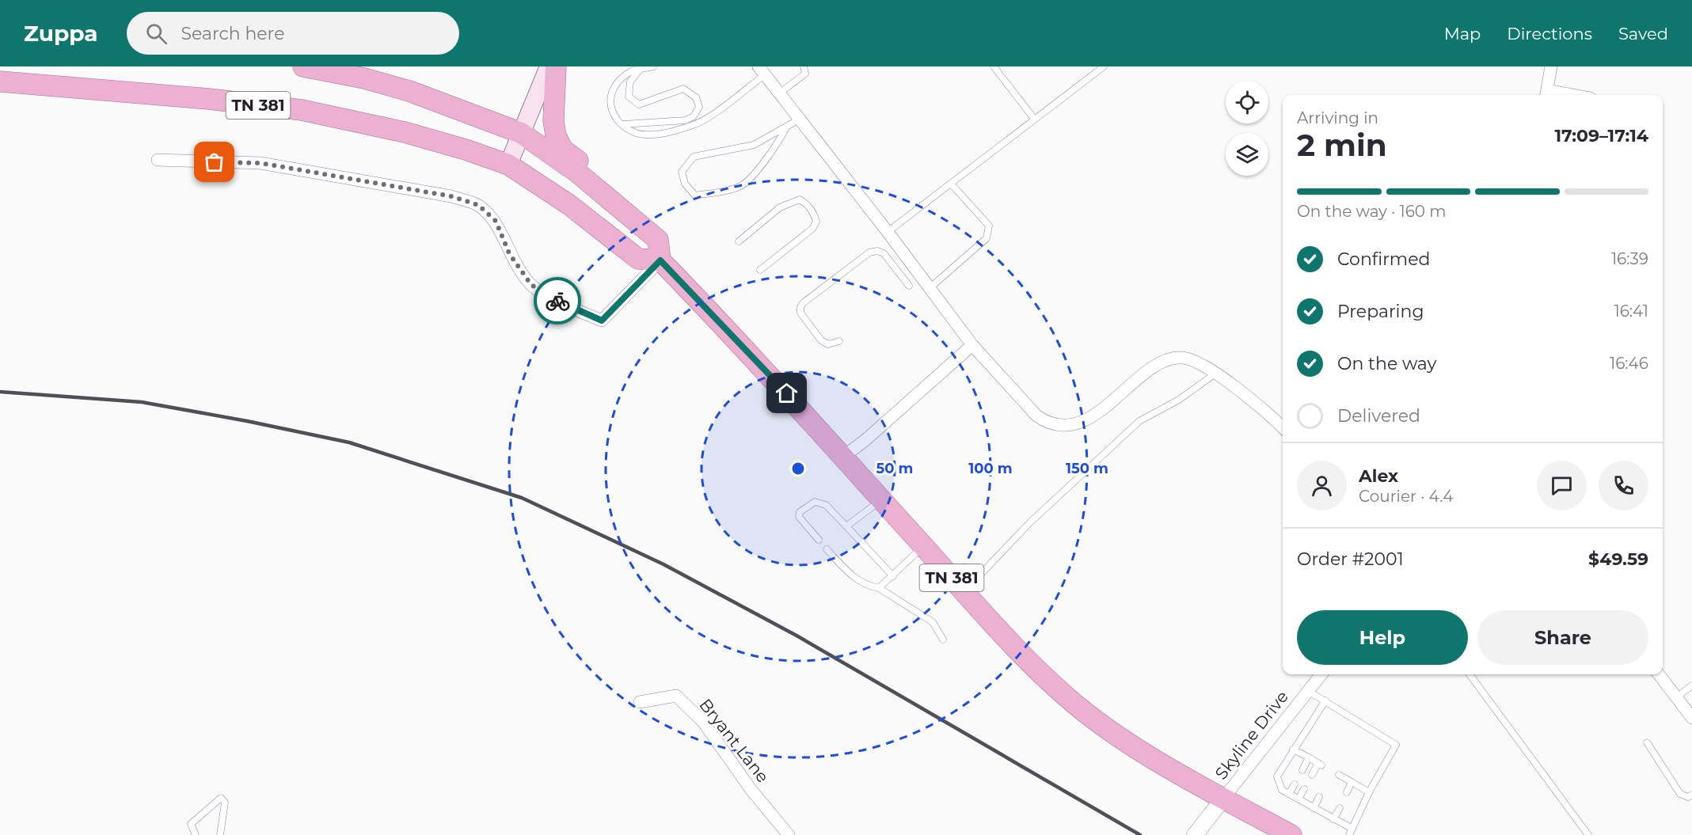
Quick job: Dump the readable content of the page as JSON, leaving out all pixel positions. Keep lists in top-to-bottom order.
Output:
{
  "streets": {
    "highway": ["TN 381"],
    "street": ["Skyline Drive", "Bryant Lane"]
  },
  "crossings": [
    ["TN 381", "Skyline Drive"]
  ],
  "page": {
    "header": "Zuppa",
    "search": "Search here",
    "nav": ["Map", "Directions", "Saved"],
    "heading": ["2 min", "Arriving in", "17:09–17:14"],
    "panel": [
      "Alex",
      "Courier · 4.4",
      "Order #2001",
      "$49.59"
    ],
    "bar": "On the way · 160 m",
    "list": [
      ["Confirmed", "16:39"],
      ["Preparing", "16:41"],
      ["On the way", "16:46"],
      "Delivered"
    ],
    "buttons": ["Help", "Share"]
  },
  "rings": ["50 m", "100 m", "150 m"]
}
